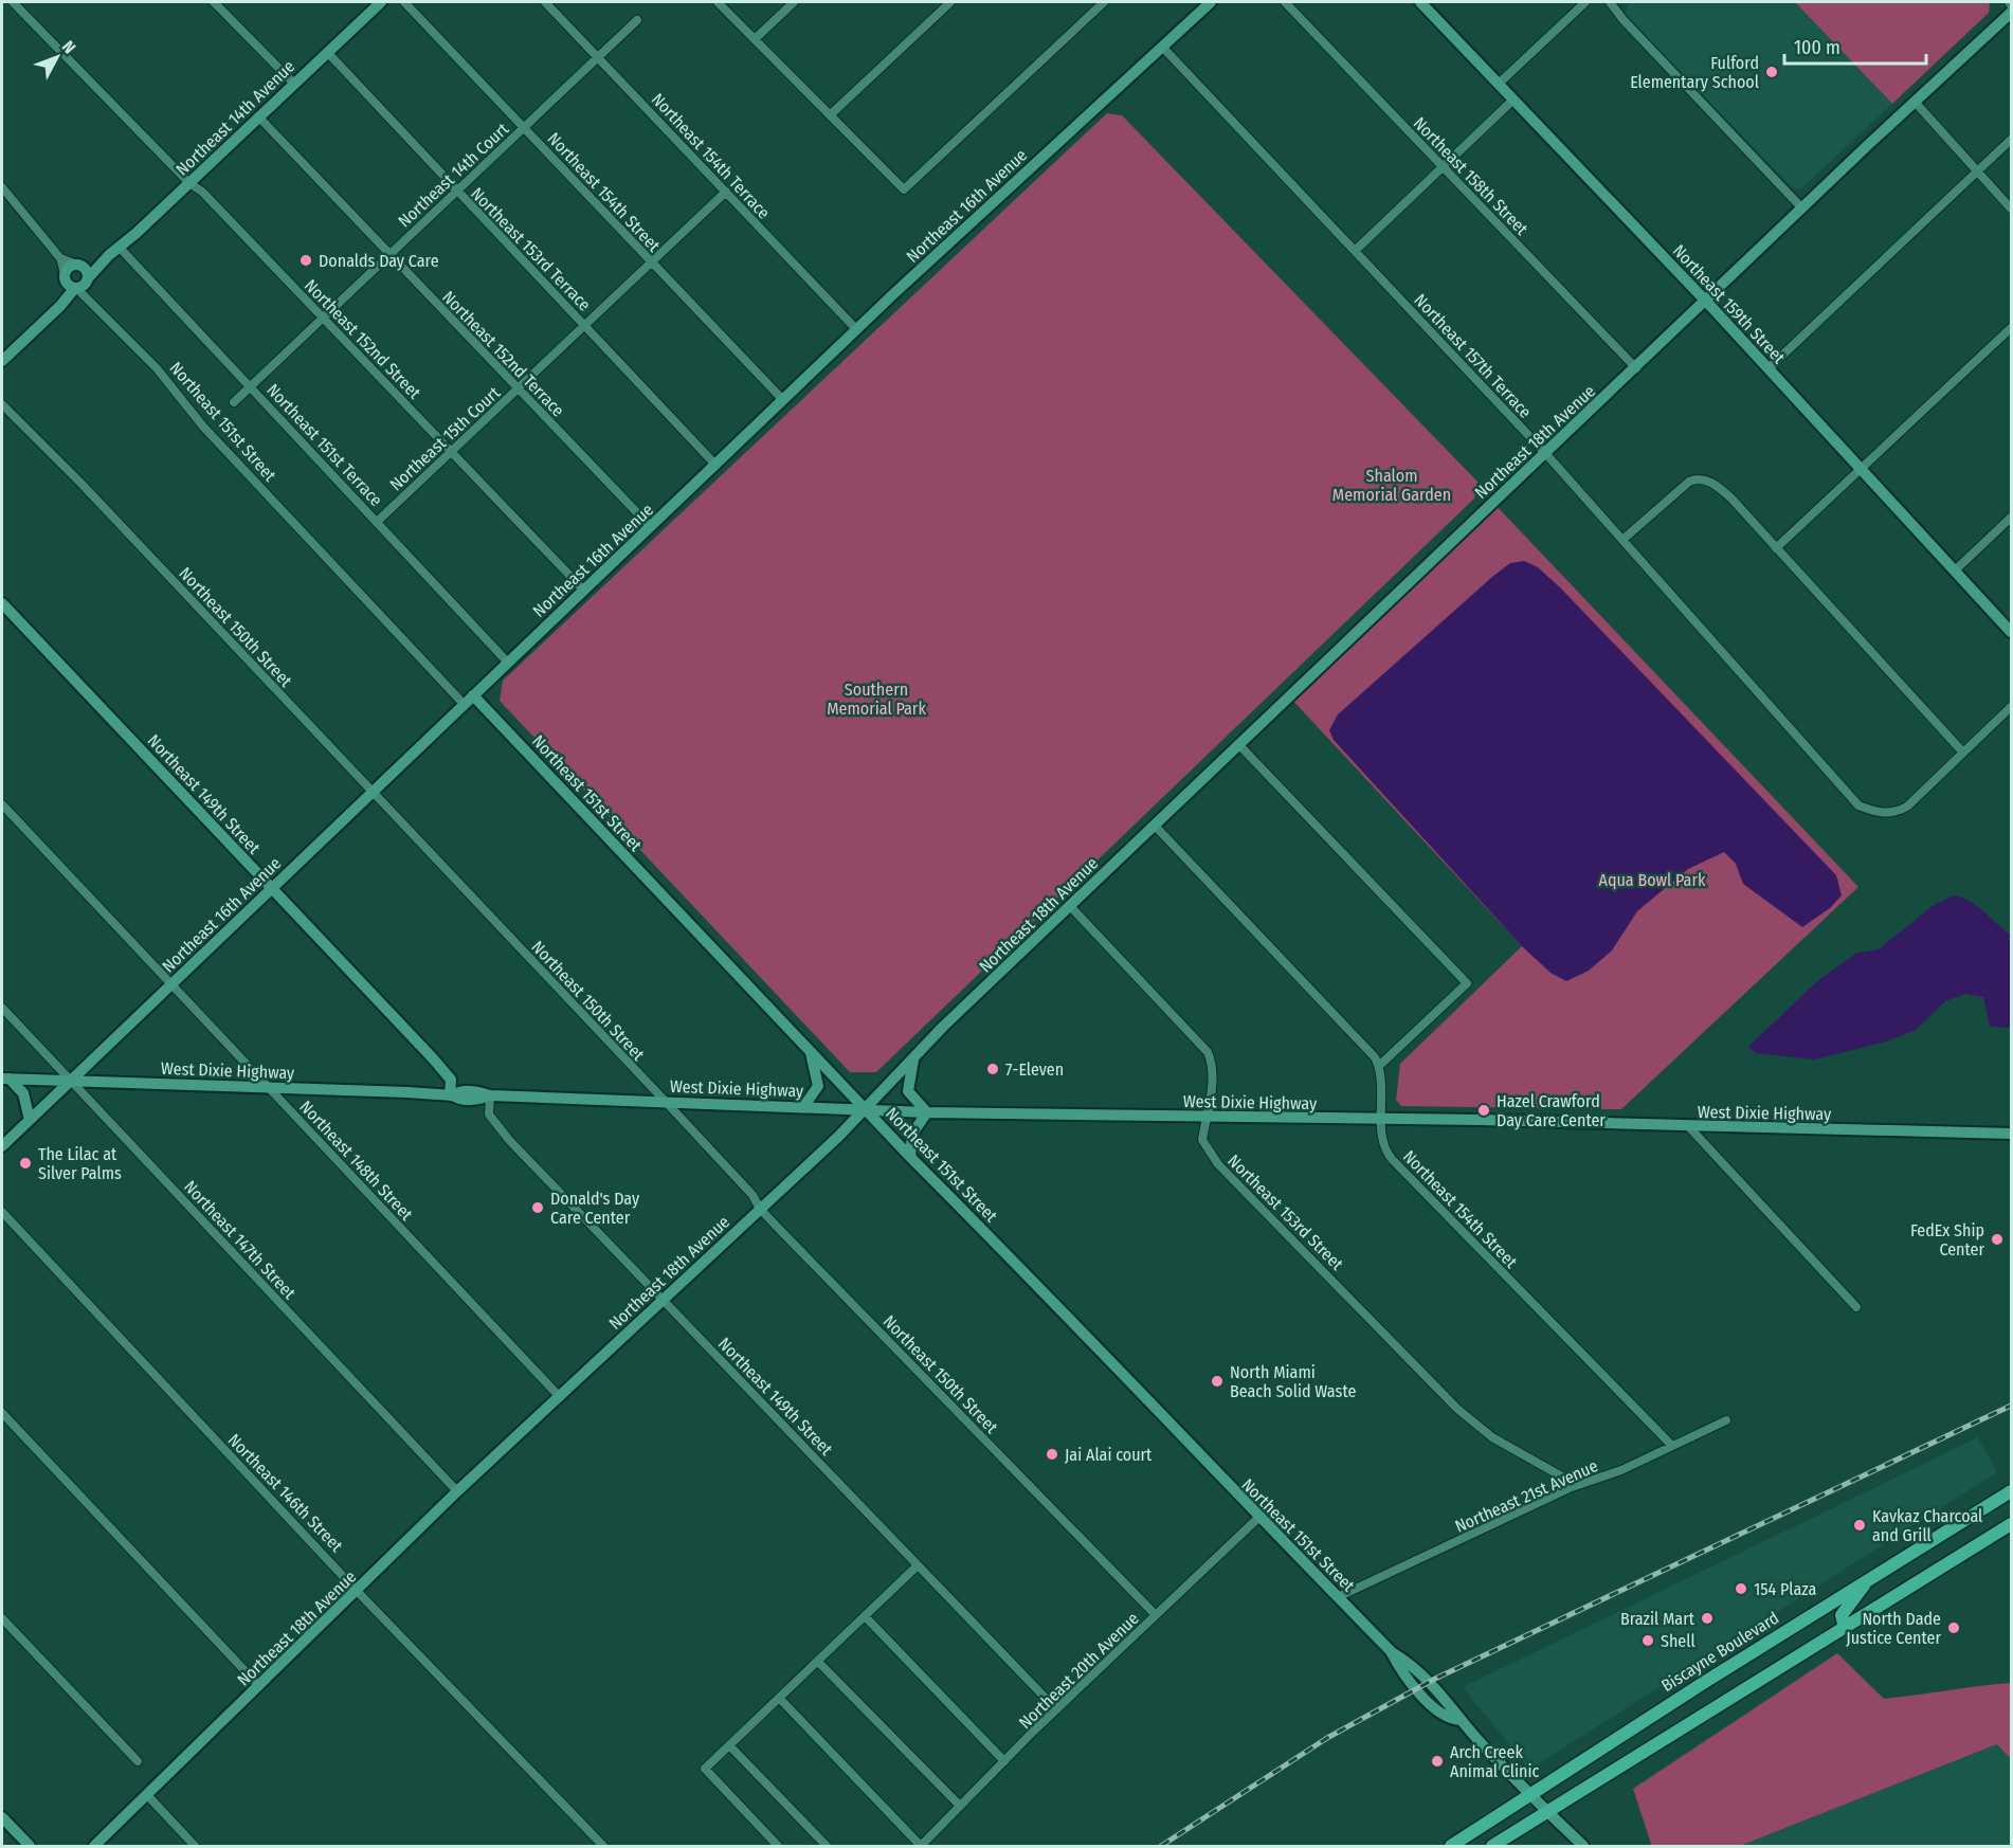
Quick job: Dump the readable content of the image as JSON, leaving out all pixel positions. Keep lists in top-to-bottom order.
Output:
{
  "streets": {
    "main road": ["Biscayne Boulevard"],
    "street": [
      "Northeast 14th Avenue",
      "Northeast 154th Terrace",
      "Northeast 14th Court",
      "Northeast 158th Street",
      "Northeast 154th Street",
      "Northeast 16th Avenue",
      "Northeast 153rd Terrace",
      "Northeast 159th Street",
      "Northeast 152nd Street",
      "Northeast 152nd Terrace",
      "Northeast 157th Terrace",
      "Northeast 151st Street",
      "Northeast 15th Court",
      "Northeast 18th Avenue",
      "Northeast 151st Terrace",
      "Northeast 150th Street",
      "Northeast 149th Street",
      "West Dixie Highway",
      "Northeast 148th Street",
      "Northeast 153rd Street",
      "Northeast 147th Street",
      "Northeast 146th Street",
      "Northeast 21st Avenue",
      "Northeast 20th Avenue"
    ]
  },
  "crossings": [
    ["Northeast 14th Avenue", "Northeast 153rd Terrace"],
    ["Northeast 14th Avenue", "Northeast 152nd Street"],
    ["Northeast 14th Avenue", "Northeast 152nd Terrace"],
    ["Northeast 14th Avenue", "Northeast 151st Street"],
    ["Northeast 14th Avenue", "Northeast 151st Terrace"],
    ["Northeast 154th Terrace", "Northeast 14th Court"],
    ["Northeast 154th Terrace", "Northeast 16th Avenue"],
    ["Northeast 154th Terrace", "Northeast 15th Court"],
    ["Northeast 14th Court", "Northeast 154th Street"],
    ["Northeast 14th Court", "Northeast 153rd Terrace"],
    ["Northeast 14th Court", "Northeast 152nd Street"],
    ["Northeast 14th Court", "Northeast 152nd Terrace"],
    ["Northeast 14th Court", "Northeast 151st Terrace"],
    ["Northeast 158th Street", "Northeast 18th Avenue"],
    ["Northeast 154th Street", "Northeast 16th Avenue"],
    ["Northeast 154th Street", "Northeast 15th Court"],
    ["Northeast 154th Street", "West Dixie Highway"],
    ["Northeast 154th Street", "Northeast 21st Avenue"],
    ["Northeast 16th Avenue", "Northeast 153rd Terrace"],
    ["Northeast 16th Avenue", "Northeast 152nd Street"],
    ["Northeast 16th Avenue", "Northeast 152nd Terrace"],
    ["Northeast 16th Avenue", "Northeast 157th Terrace"],
    ["Northeast 16th Avenue", "Northeast 151st Street"],
    ["Northeast 16th Avenue", "Northeast 151st Terrace"],
    ["Northeast 16th Avenue", "Northeast 150th Street"],
    ["Northeast 16th Avenue", "Northeast 149th Street"],
    ["Northeast 16th Avenue", "West Dixie Highway"],
    ["Northeast 16th Avenue", "Northeast 148th Street"],
    ["Northeast 16th Avenue", "Northeast 147th Street"],
    ["Northeast 153rd Terrace", "Northeast 15th Court"],
    ["Northeast 159th Street", "Northeast 18th Avenue"],
    ["Northeast 152nd Street", "Northeast 15th Court"],
    ["Northeast 152nd Terrace", "Northeast 15th Court"],
    ["Northeast 157th Terrace", "Northeast 18th Avenue"],
    ["Northeast 151st Street", "Northeast 18th Avenue"],
    ["Northeast 151st Street", "West Dixie Highway"],
    ["Northeast 151st Street", "Northeast 21st Avenue"],
    ["Northeast 151st Street", "Biscayne Boulevard"],
    ["Northeast 151st Street", "Northeast 20th Avenue"],
    ["Northeast 15th Court", "Northeast 151st Terrace"],
    ["Northeast 18th Avenue", "Northeast 150th Street"],
    ["Northeast 18th Avenue", "Northeast 149th Street"],
    ["Northeast 18th Avenue", "West Dixie Highway"],
    ["Northeast 18th Avenue", "Northeast 148th Street"],
    ["Northeast 18th Avenue", "Northeast 153rd Street"],
    ["Northeast 18th Avenue", "Northeast 147th Street"],
    ["Northeast 18th Avenue", "Northeast 146th Street"],
    ["Northeast 150th Street", "West Dixie Highway"],
    ["Northeast 150th Street", "Northeast 20th Avenue"],
    ["Northeast 149th Street", "West Dixie Highway"],
    ["Northeast 149th Street", "Northeast 20th Avenue"],
    ["West Dixie Highway", "Northeast 148th Street"],
    ["West Dixie Highway", "Northeast 153rd Street"],
    ["West Dixie Highway", "Northeast 147th Street"],
    ["Northeast 153rd Street", "Northeast 21st Avenue"]
  ],
  "parks": ["Shalom Memorial Garden", "Southern Memorial Park", "Aqua Bowl Park"],
  "places": [
    "Fulford Elementary School",
    "Donalds Day Care",
    "7-Eleven",
    "Hazel Crawford Day Care Center",
    "The Lilac at Silver Palms",
    "Donald's Day Care Center",
    "FedEx Ship Center",
    "North Miami Beach Solid Waste",
    "Jai Alai court",
    "Kavkaz Charcoal and Grill",
    "154 Plaza",
    "Brazil Mart",
    "North Dade Justice Center",
    "Shell",
    "Arch Creek Animal Clinic"
  ],
  "scale_bar": "100 m",
  "north": "top right"
}
